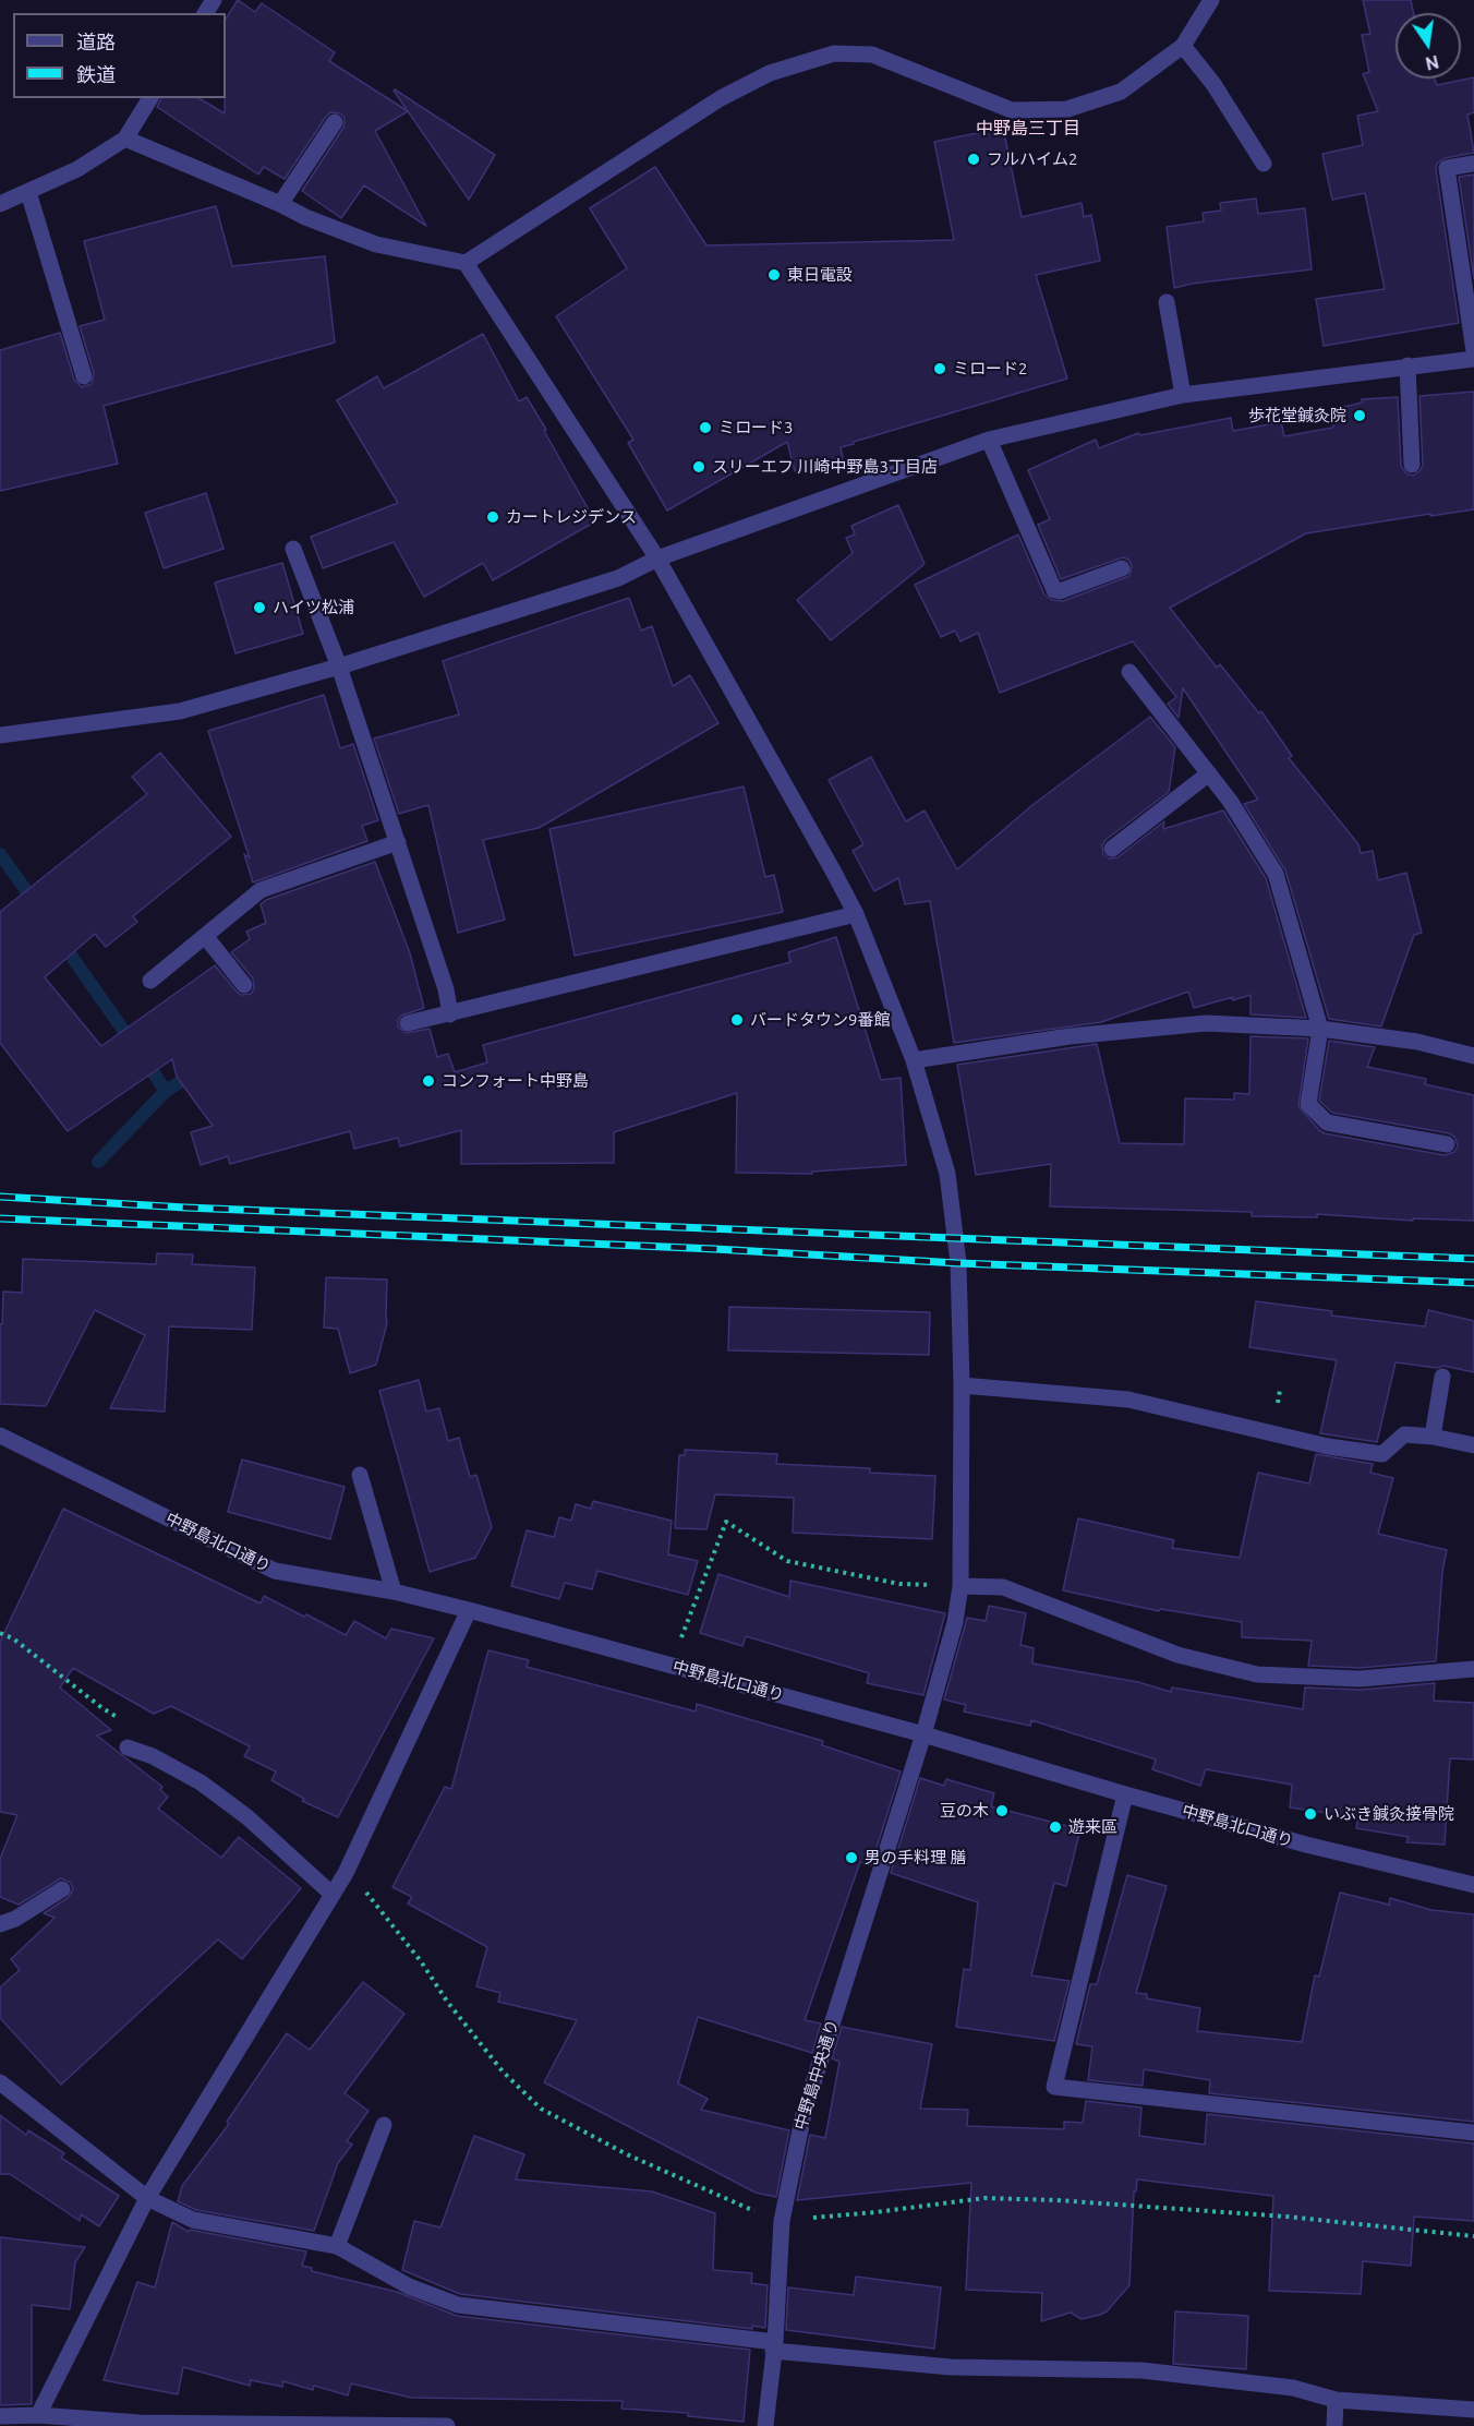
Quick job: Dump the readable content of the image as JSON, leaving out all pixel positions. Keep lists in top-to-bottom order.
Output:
{
  "streets": {
    "street": ["中野島北口通り", "中野島中央通り"]
  },
  "crossings": [
    ["中野島北口通り", "中野島中央通り"]
  ],
  "districts": ["中野島三丁目"],
  "places": [
    "フルハイム2",
    "東日電設",
    "ミロード2",
    "歩花堂鍼灸院",
    "ミロード3",
    "スリーエフ 川崎中野島3丁目店",
    "カートレジデンス",
    "ハイツ松浦",
    "バードタウン9番館",
    "コンフォート中野島",
    "豆の木",
    "いぶき鍼灸接骨院",
    "遊来區",
    "男の手料理 膳"
  ],
  "legend": ["道路", "鉄道"],
  "north": "bottom"
}
